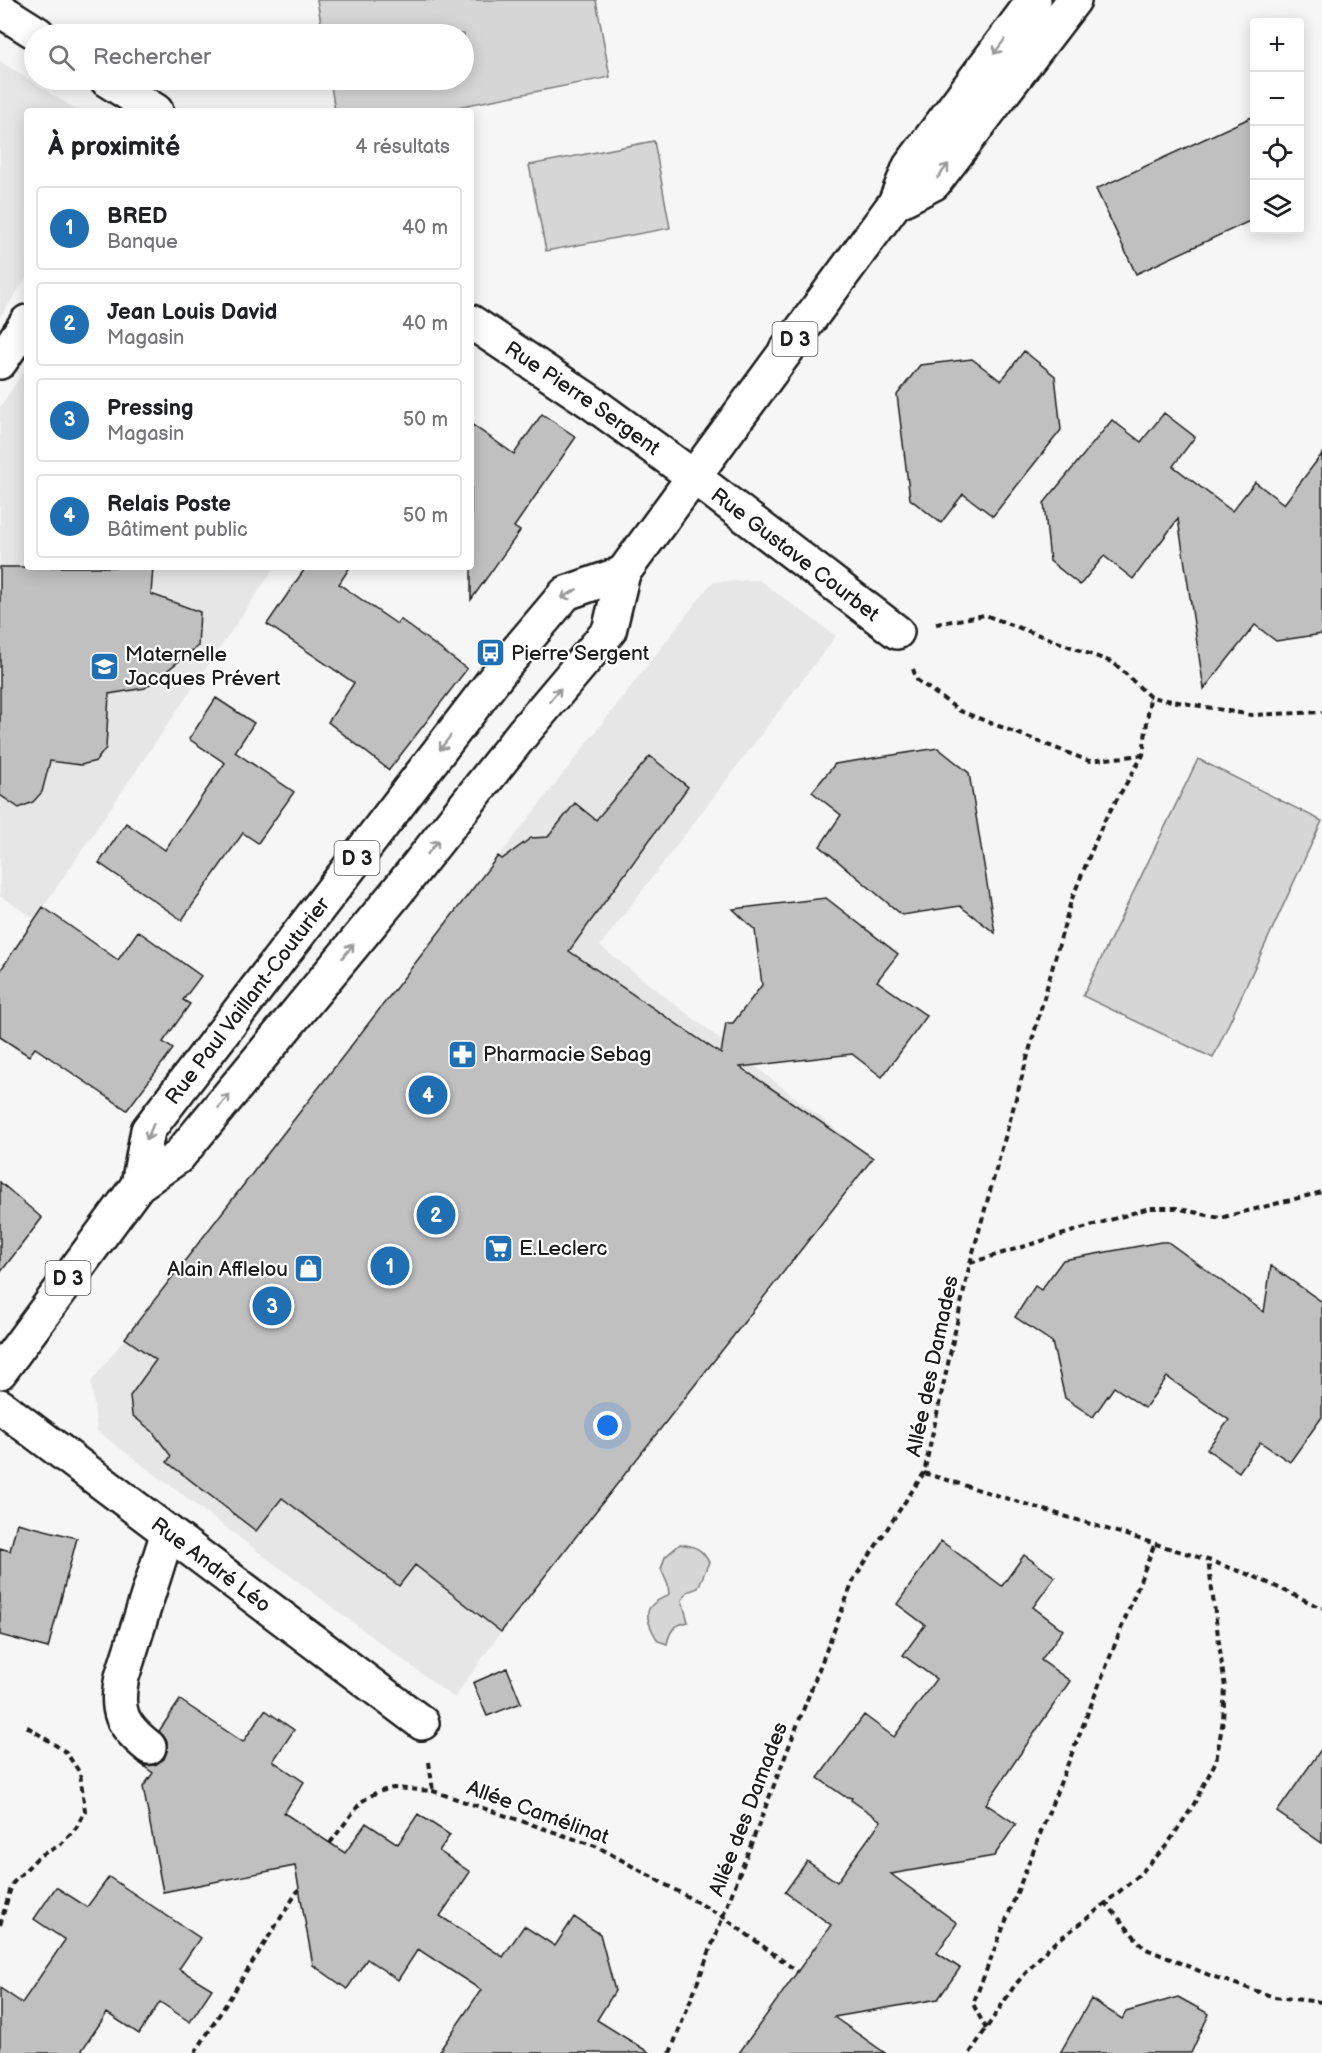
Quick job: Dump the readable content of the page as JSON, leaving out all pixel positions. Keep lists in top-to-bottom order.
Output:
{
  "streets": {
    "main road": [
      "D 3",
      "Rue Pierre Sergent",
      "Rue Gustave Courbet",
      "Rue Paul Vaillant-Couturier",
      "Rue André Léo"
    ],
    "path": ["Allée des Damades", "Allée Camélinat"]
  },
  "crossings": [
    ["Rue Pierre Sergent", "Rue Gustave Courbet"],
    ["Rue Pierre Sergent", "Rue Paul Vaillant-Couturier"],
    ["Rue Gustave Courbet", "Rue Paul Vaillant-Couturier"],
    ["Allée des Damades", "Allée Camélinat"]
  ],
  "places": {
    "bus stop": ["Pierre Sergent"],
    "school or university": ["Maternelle Jacques Prévert"],
    "pharmacy": ["Pharmacie Sebag"],
    "supermarket": ["E.Leclerc"],
    "shop": ["Alain Afflelou"]
  },
  "page": {
    "map_buttons": ["+", "−"],
    "search": "Rechercher",
    "heading": ["À proximité", "4 résultats"],
    "list": [
      {
        "mark": "1",
        "name": "BRED",
        "note": "Banque",
        "value": "40 m"
      },
      {
        "mark": "2",
        "name": "Jean Louis David",
        "note": "Magasin",
        "value": "40 m"
      },
      {
        "mark": "3",
        "name": "Pressing",
        "note": "Magasin",
        "value": "50 m"
      },
      {
        "mark": "4",
        "name": "Relais Poste",
        "note": "Bâtiment public",
        "value": "50 m"
      }
    ],
    "pins": [
      "4",
      "2",
      "1",
      "3"
    ]
  }
}
